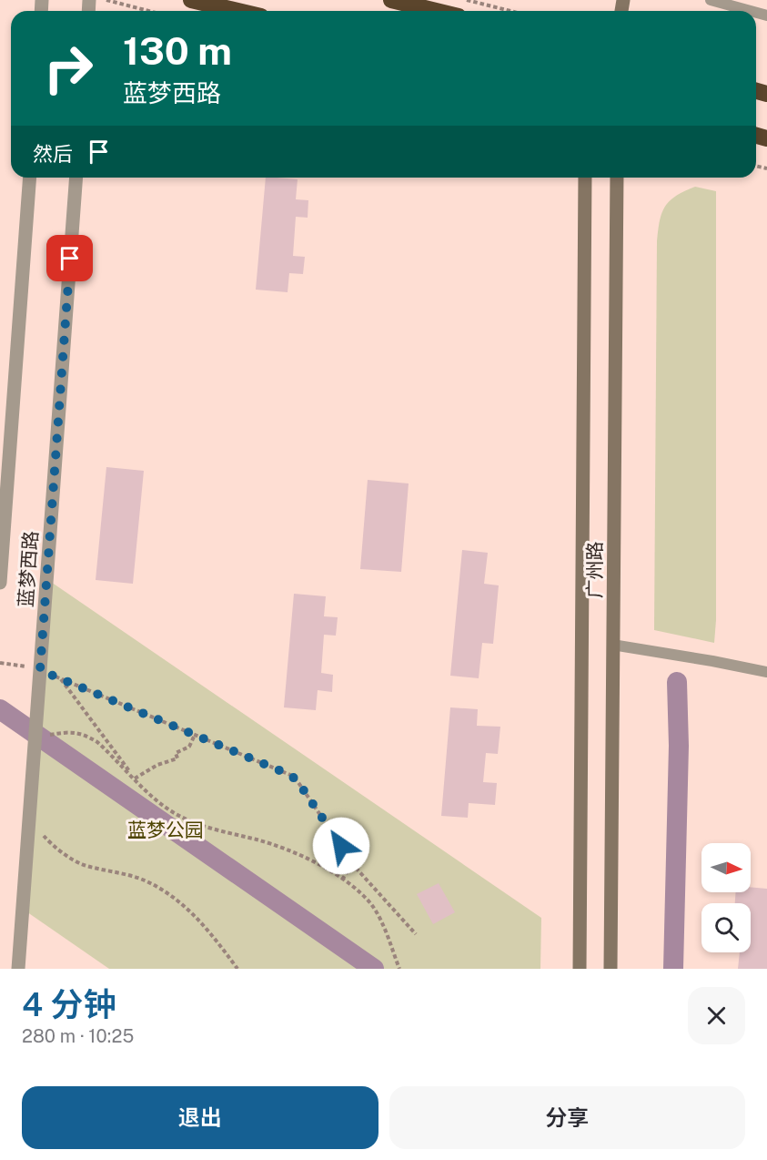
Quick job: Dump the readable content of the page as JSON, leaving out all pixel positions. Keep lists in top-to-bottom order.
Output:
{
  "streets": {
    "main road": ["广州路"],
    "street": ["蓝梦西路"]
  },
  "parks": ["蓝梦公园"],
  "north": "right",
  "page": {
    "turn": ["130 m", "蓝梦西路"],
    "then": "然后",
    "heading": ["4 分钟", "280 m · 10:25"],
    "buttons": ["退出", "分享"]
  }
}
